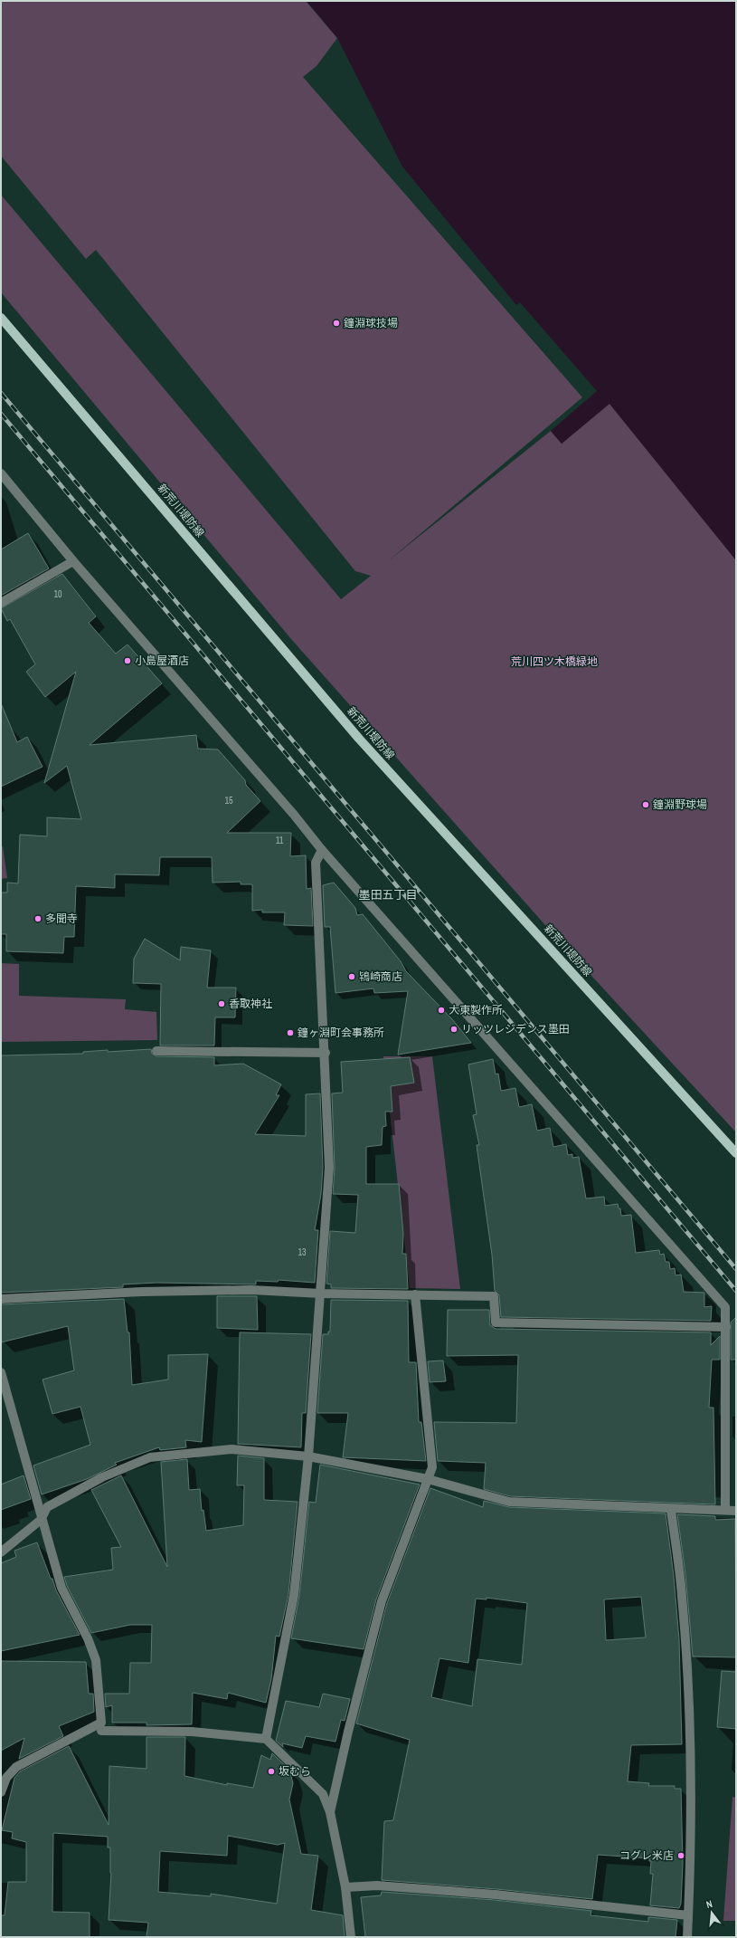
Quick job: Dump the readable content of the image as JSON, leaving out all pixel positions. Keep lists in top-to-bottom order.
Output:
{
  "streets": {
    "main road": ["新荒川堤防線"]
  },
  "districts": ["墨田五丁目"],
  "parks": ["荒川四ツ木橋緑地"],
  "places": [
    "鐘淵球技場",
    "小島屋酒店",
    "鐘淵野球場",
    "多聞寺",
    "鴇崎商店",
    "香取神社",
    "大東製作所",
    "リッツレジデンス墨田",
    "鐘ヶ淵町会事務所",
    "坂むら",
    "コグレ米店"
  ],
  "house_numbers": [
    "10",
    "15",
    "11",
    "13"
  ],
  "north": "top"
}
